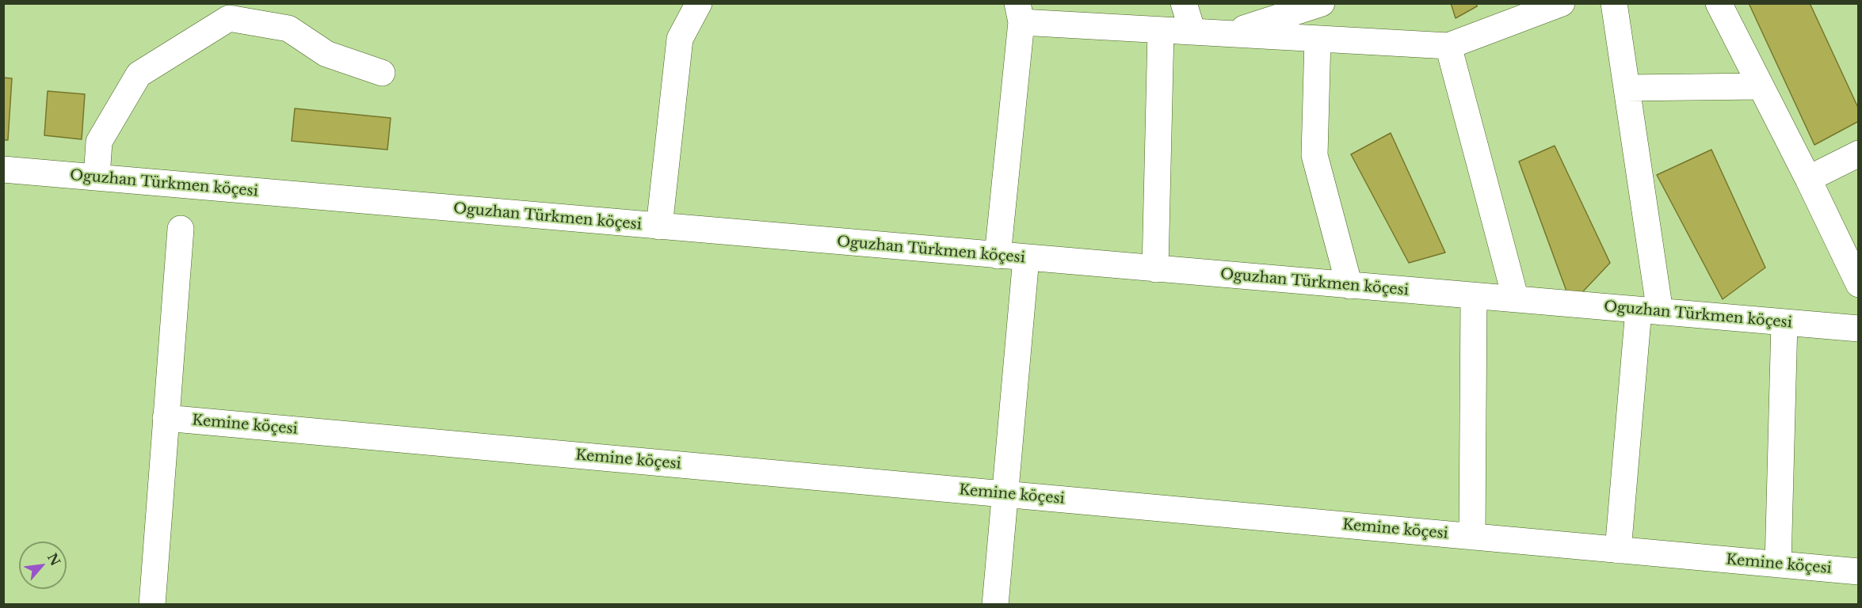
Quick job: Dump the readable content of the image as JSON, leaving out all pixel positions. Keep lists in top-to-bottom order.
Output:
{
  "streets": {
    "street": ["Oguzhan Türkmen köçesi", "Kemine köçesi"]
  },
  "north": "top right"
}
